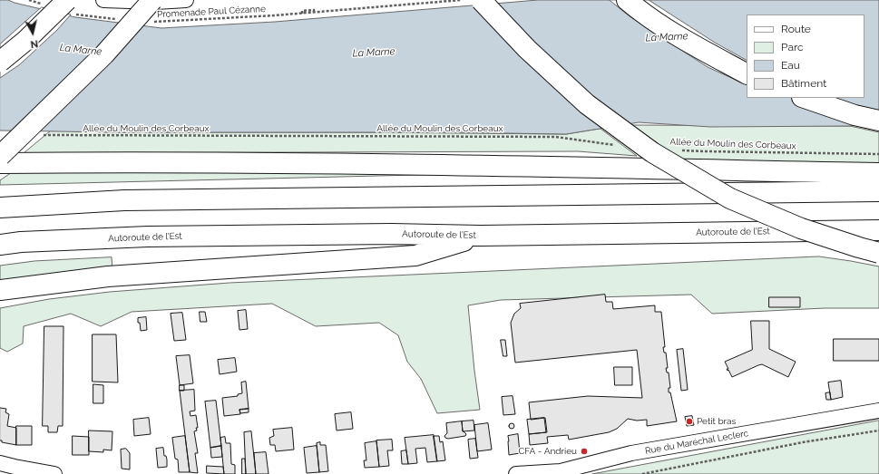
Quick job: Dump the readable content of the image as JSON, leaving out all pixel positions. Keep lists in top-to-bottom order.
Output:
{
  "streets": {
    "highway": ["Autoroute de l’Est"],
    "street": ["Rue du Maréchal Leclerc"],
    "path": ["Promenade Paul Cézanne", "Allée du Moulin des Corbeaux"]
  },
  "water": ["La Marne"],
  "places": ["Petit bras", "CFA - Andrieu"],
  "legend": [
    "Route",
    "Parc",
    "Eau",
    "Bâtiment"
  ],
  "north": "bottom"
}
